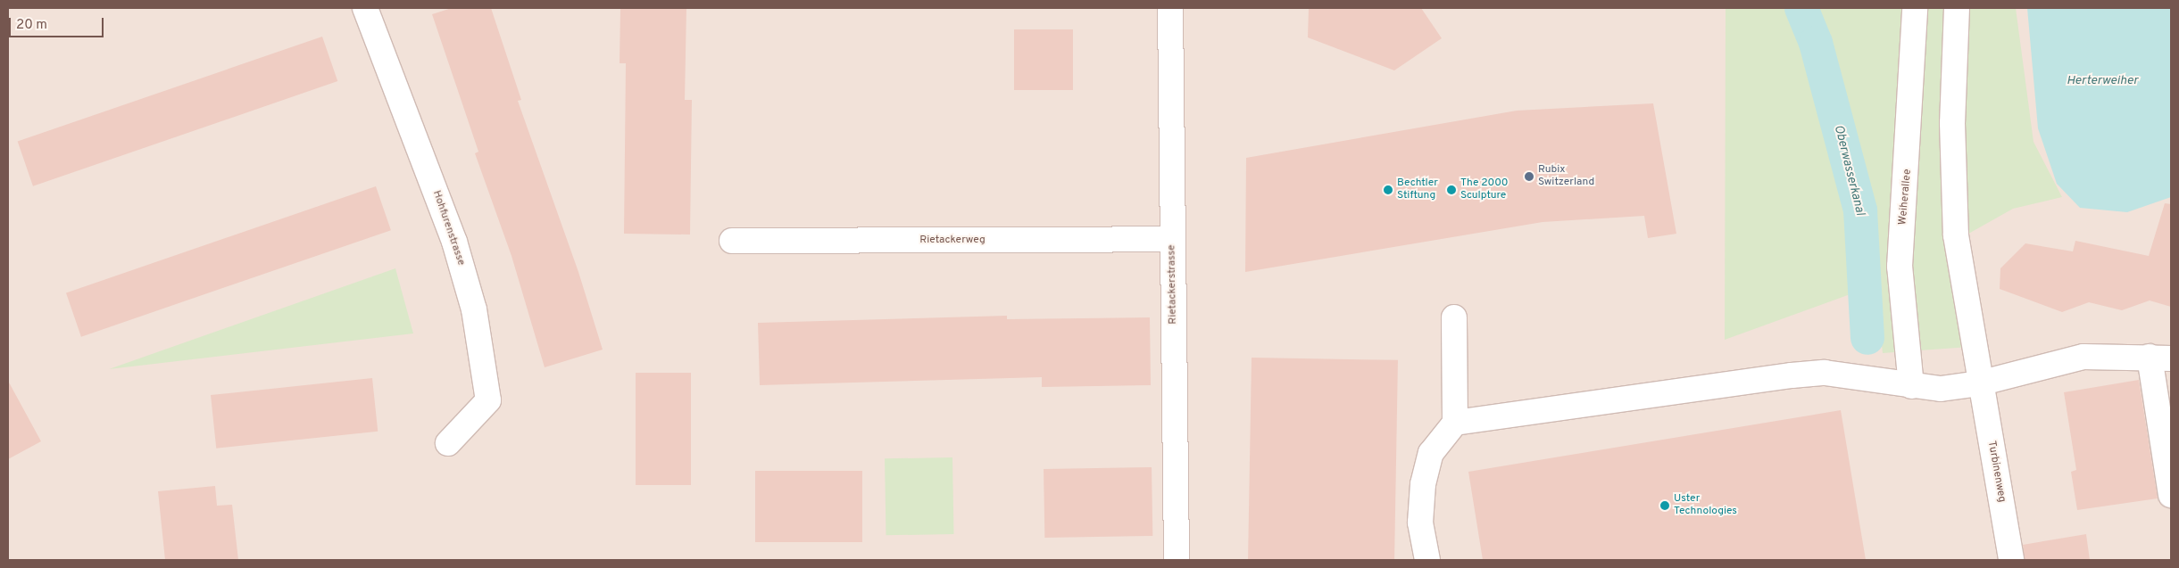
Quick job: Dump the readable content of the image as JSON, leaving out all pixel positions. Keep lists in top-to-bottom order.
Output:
{
  "streets": {
    "street": [
      "Weiherallee",
      "Hohfurenstrasse",
      "Rietackerweg",
      "Rietackerstrasse",
      "Turbinenweg"
    ]
  },
  "crossings": [
    ["Rietackerweg", "Rietackerstrasse"]
  ],
  "water": ["Herterweiher", "Oberwasserkanal"],
  "places": [
    "Rubix Switzerland",
    "Bechtler Stiftung",
    "The 2000 Sculpture",
    "Uster Technologies"
  ],
  "scale_bar": "20 m"
}
